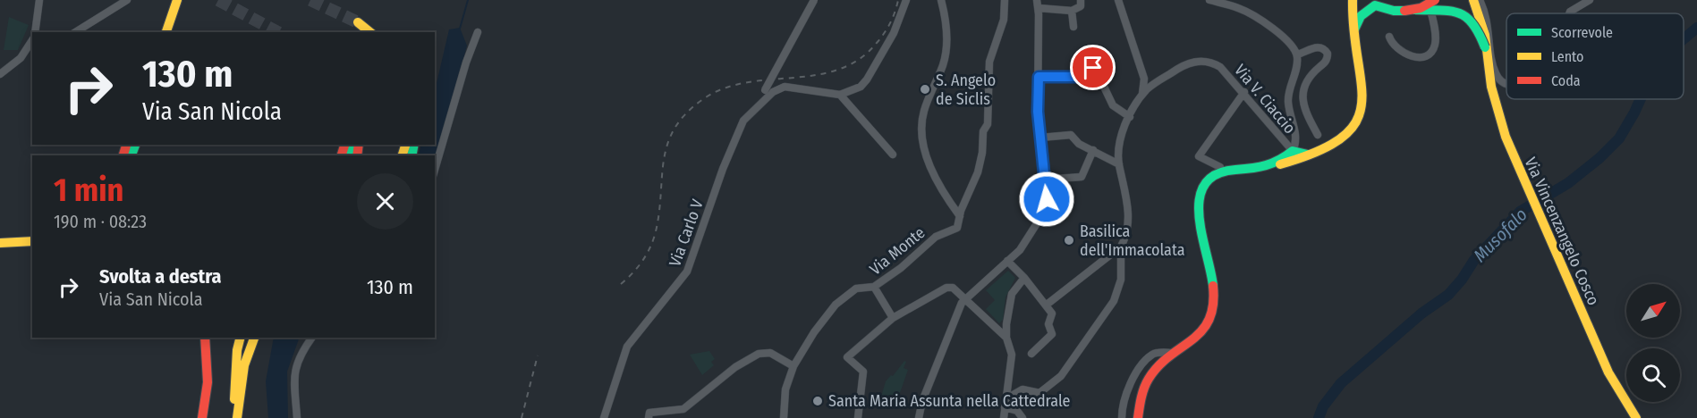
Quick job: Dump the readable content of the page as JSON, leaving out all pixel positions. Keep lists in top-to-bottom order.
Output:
{
  "streets": {
    "main road": ["Via Vincenzangelo Cosco"],
    "street": ["Via V. Ciaccio", "Via Carlo V", "Via Monte"]
  },
  "water": ["Musofalo"],
  "places": ["S. Angelo de Siclis", "Basilica dell'Immacolata", "Santa Maria Assunta nella Cattedrale"],
  "legend": ["Scorrevole", "Lento", "Coda"],
  "north": "top right",
  "page": {
    "turn": ["130 m", "Via San Nicola"],
    "heading": ["1 min", "190 m · 08:23"],
    "list": [
      {
        "name": "Svolta a destra",
        "note": "Via San Nicola",
        "value": "130 m"
      }
    ]
  }
}
